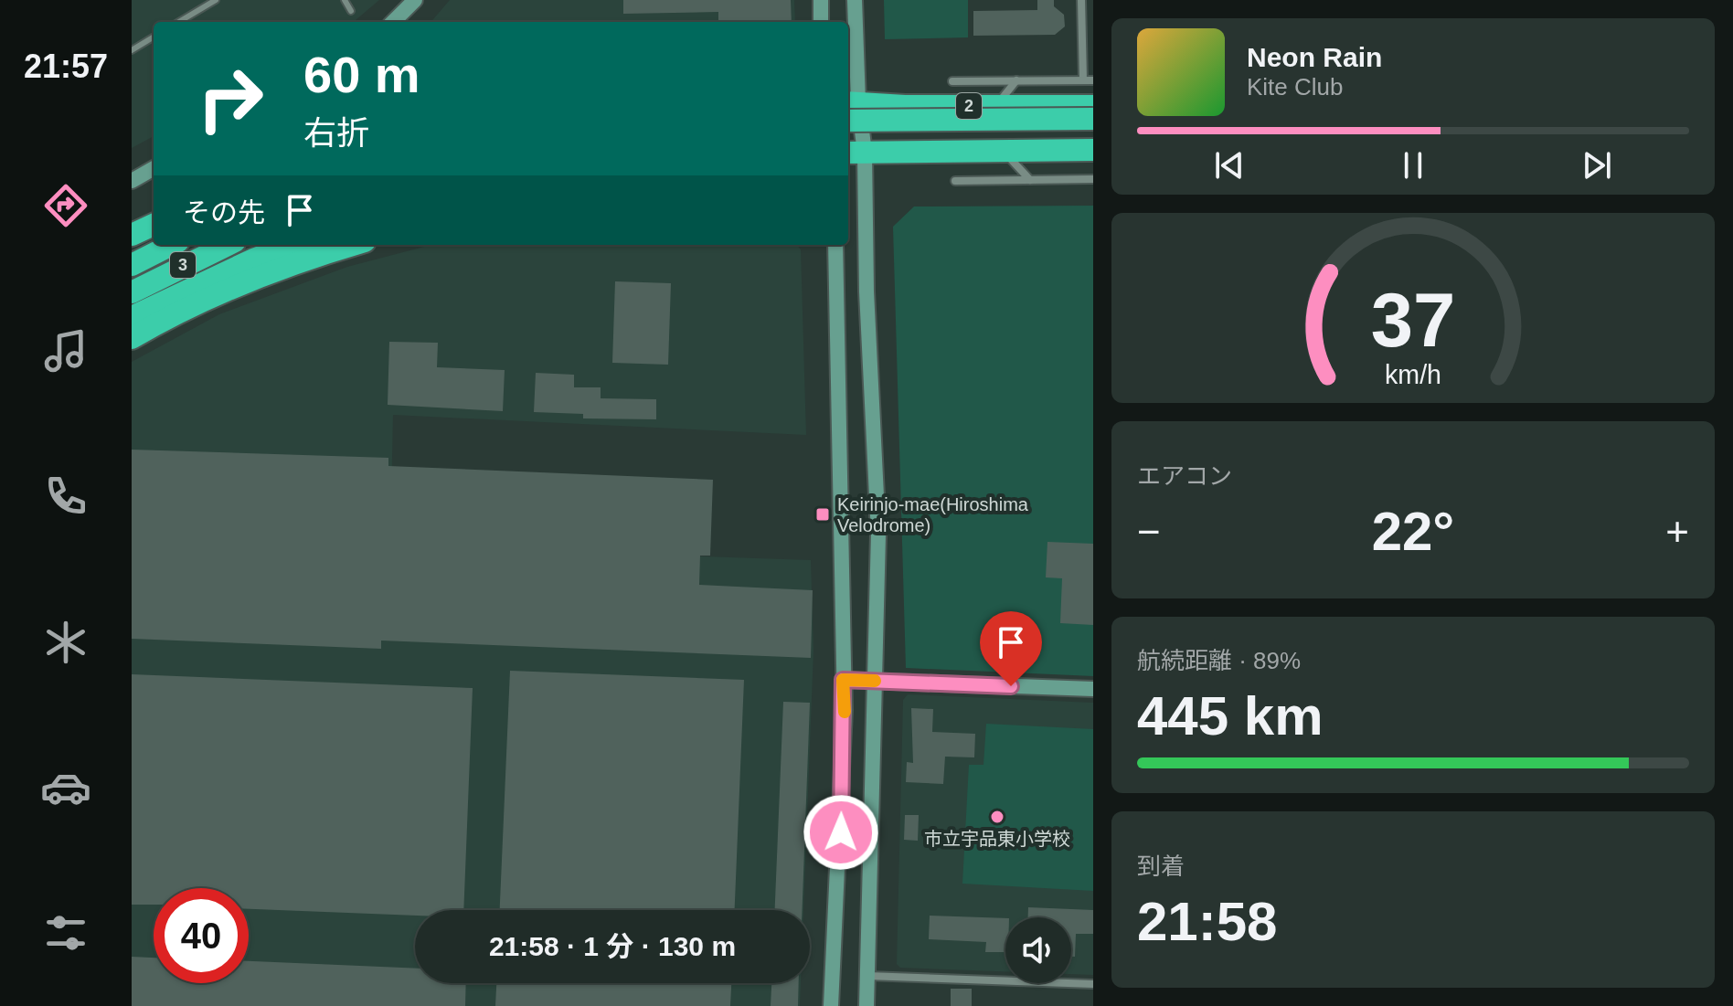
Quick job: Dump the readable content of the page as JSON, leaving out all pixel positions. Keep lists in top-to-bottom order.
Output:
{
  "streets": {
    "highway": ["2", "3"]
  },
  "places": {
    "transit": ["Keirinjo-mae(Hiroshima Velodrome)"],
    "other": ["市立宇品東小学校"]
  },
  "page": {
    "tabs": "21:57",
    "turn": ["60 m", "右折"],
    "song": ["Neon Rain", "Kite Club"],
    "then": "その先",
    "tile": [
      "エアコン",
      ["航続距離 · 89%", "445 km"],
      ["到着", "21:58"]
    ],
    "heat": ["−", "22°", "+"],
    "limit": "40",
    "trip": "21:58 · 1 分 · 130 m",
    "gauge": ["37", "km/h"]
  }
}
